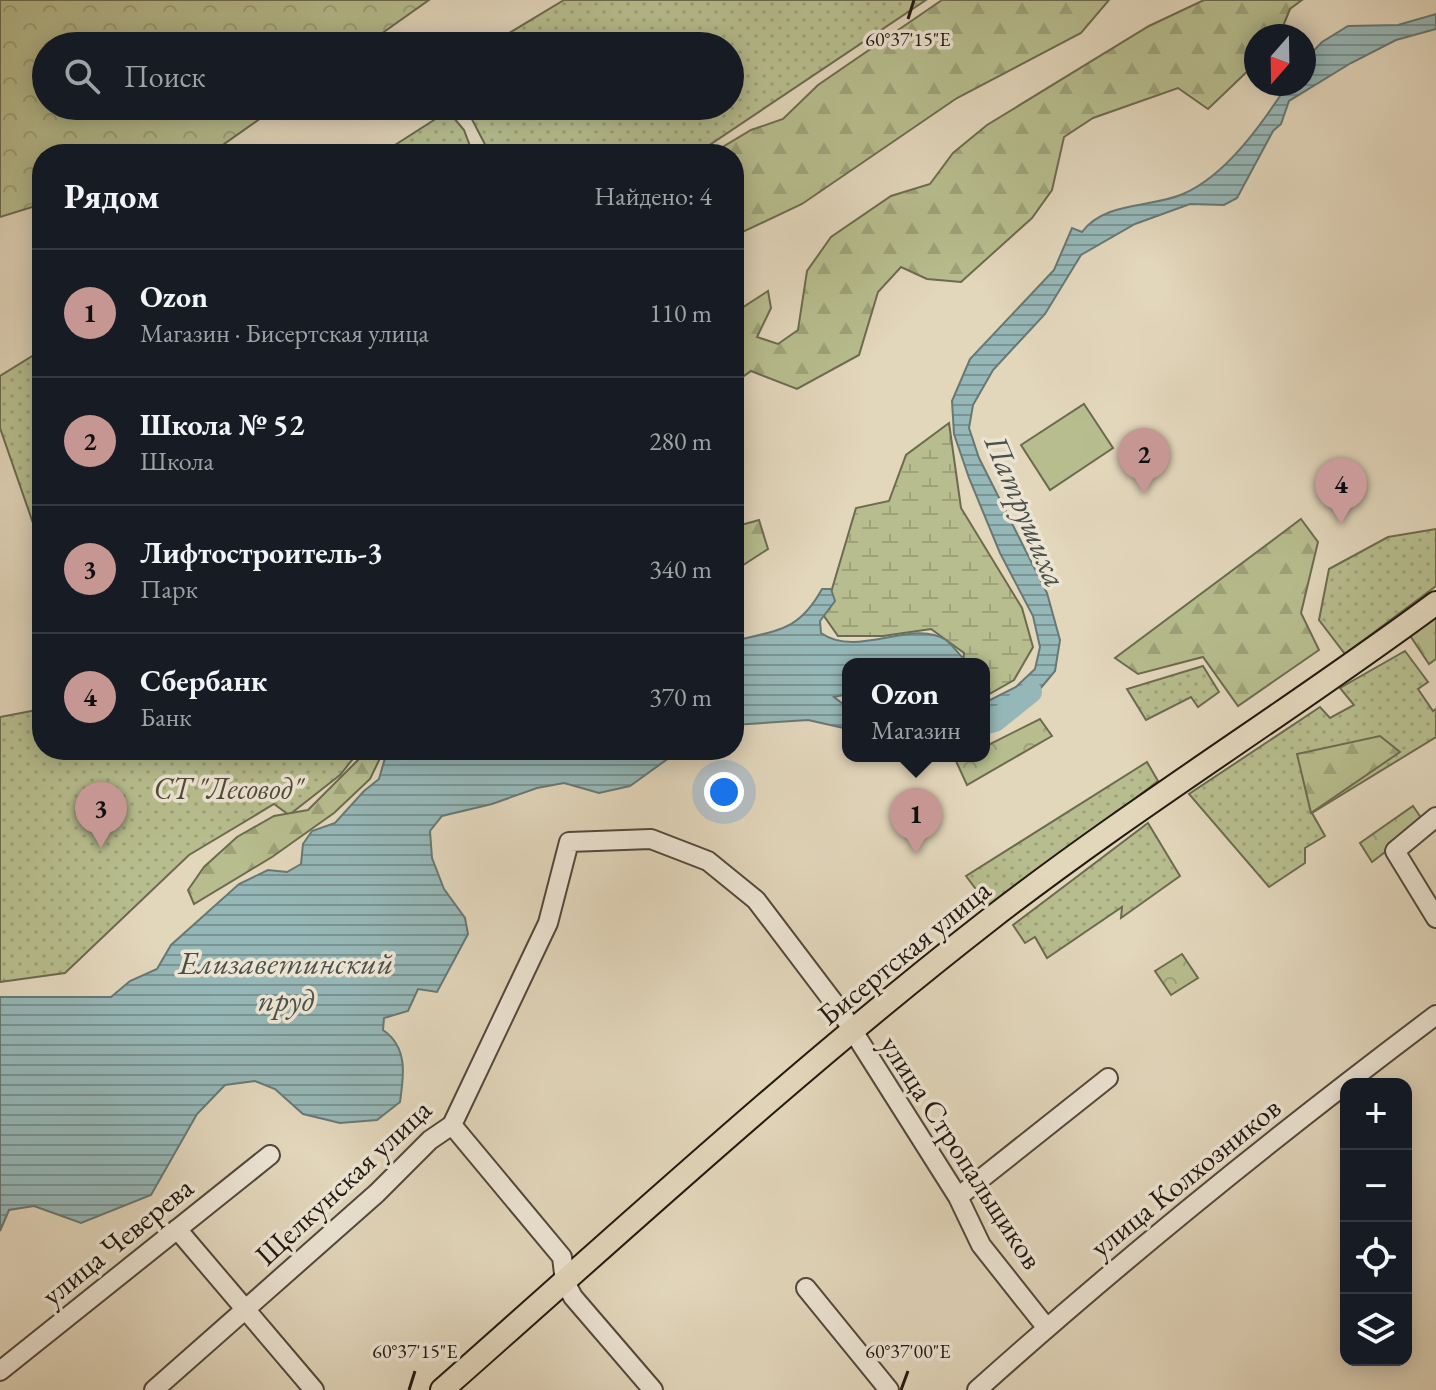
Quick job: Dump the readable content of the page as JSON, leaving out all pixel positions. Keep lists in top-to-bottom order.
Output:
{
  "streets": {
    "main road": ["Бисертская улица"],
    "street": [
      "улица Стропальщиков",
      "улица Колхозников",
      "Щелкунская улица",
      "улица Чеверева"
    ]
  },
  "crossings": [
    ["Бисертская улица", "улица Стропальщиков"],
    ["улица Стропальщиков", "улица Колхозников"],
    ["улица Стропальщиков", "Щелкунская улица"]
  ],
  "water": ["Патрушиха", "Елизаветинский пруд"],
  "parks": ["СТ \"Лесовод\""],
  "north": "bottom",
  "page": {
    "search": "Поиск",
    "heading": ["Рядом", "Найдено: 4"],
    "list": [
      {
        "mark": "1",
        "name": "Ozon",
        "note": "Магазин · Бисертская улица",
        "value": "110 m"
      },
      {
        "mark": "2",
        "name": "Школа № 52",
        "note": "Школа",
        "value": "280 m"
      },
      {
        "mark": "3",
        "name": "Лифтостроитель-3",
        "note": "Парк",
        "value": "340 m"
      },
      {
        "mark": "4",
        "name": "Сбербанк",
        "note": "Банк",
        "value": "370 m"
      }
    ],
    "pins": [
      "2",
      "4",
      "3",
      "1"
    ],
    "popup": ["Ozon", "Магазин"],
    "map_buttons": ["+", "−"]
  },
  "coordinates": ["60°37'15\"E", "60°37'00\"E"]
}
